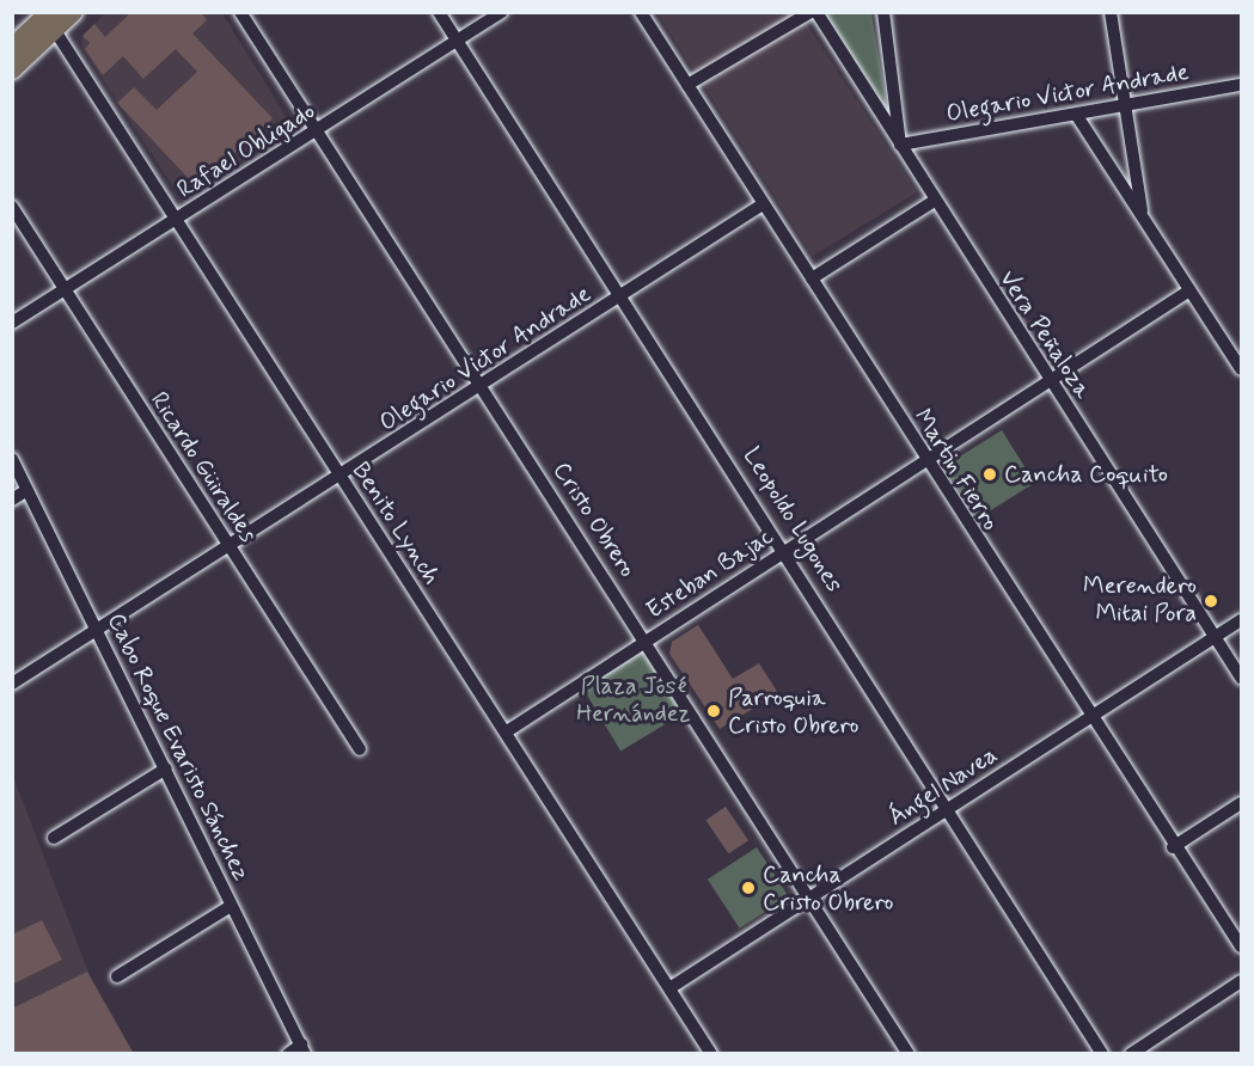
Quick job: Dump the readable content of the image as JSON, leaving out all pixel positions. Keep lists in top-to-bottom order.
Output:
{
  "streets": {
    "street": [
      "Olegario Victor Andrade",
      "Rafael Obligado",
      "Vera Peñaloza",
      "Ricardo Güiraldes",
      "Martin Fierro",
      "Cristo Obrero",
      "Leopoldo Lugones",
      "Benito Lynch",
      "Esteban Bajac",
      "Cabo Roque Evaristo Sánchez",
      "Ángel Navea"
    ]
  },
  "crossings": [
    ["Olegario Victor Andrade", "Vera Peñaloza"],
    ["Olegario Victor Andrade", "Ricardo Güiraldes"],
    ["Olegario Victor Andrade", "Martin Fierro"],
    ["Olegario Victor Andrade", "Cristo Obrero"],
    ["Olegario Victor Andrade", "Leopoldo Lugones"],
    ["Olegario Victor Andrade", "Benito Lynch"],
    ["Olegario Victor Andrade", "Cabo Roque Evaristo Sánchez"],
    ["Rafael Obligado", "Ricardo Güiraldes"],
    ["Rafael Obligado", "Cristo Obrero"],
    ["Rafael Obligado", "Leopoldo Lugones"],
    ["Rafael Obligado", "Benito Lynch"],
    ["Vera Peñaloza", "Esteban Bajac"],
    ["Vera Peñaloza", "Ángel Navea"],
    ["Martin Fierro", "Esteban Bajac"],
    ["Martin Fierro", "Ángel Navea"],
    ["Cristo Obrero", "Esteban Bajac"],
    ["Cristo Obrero", "Ángel Navea"],
    ["Leopoldo Lugones", "Esteban Bajac"],
    ["Leopoldo Lugones", "Ángel Navea"],
    ["Benito Lynch", "Esteban Bajac"],
    ["Benito Lynch", "Ángel Navea"]
  ],
  "parks": ["Plaza José Hernández"],
  "places": [
    "Cancha Coquito",
    "Merendero Mitai Pora",
    "Parroquia Cristo Obrero",
    "Cancha Cristo Obrero"
  ]
}
